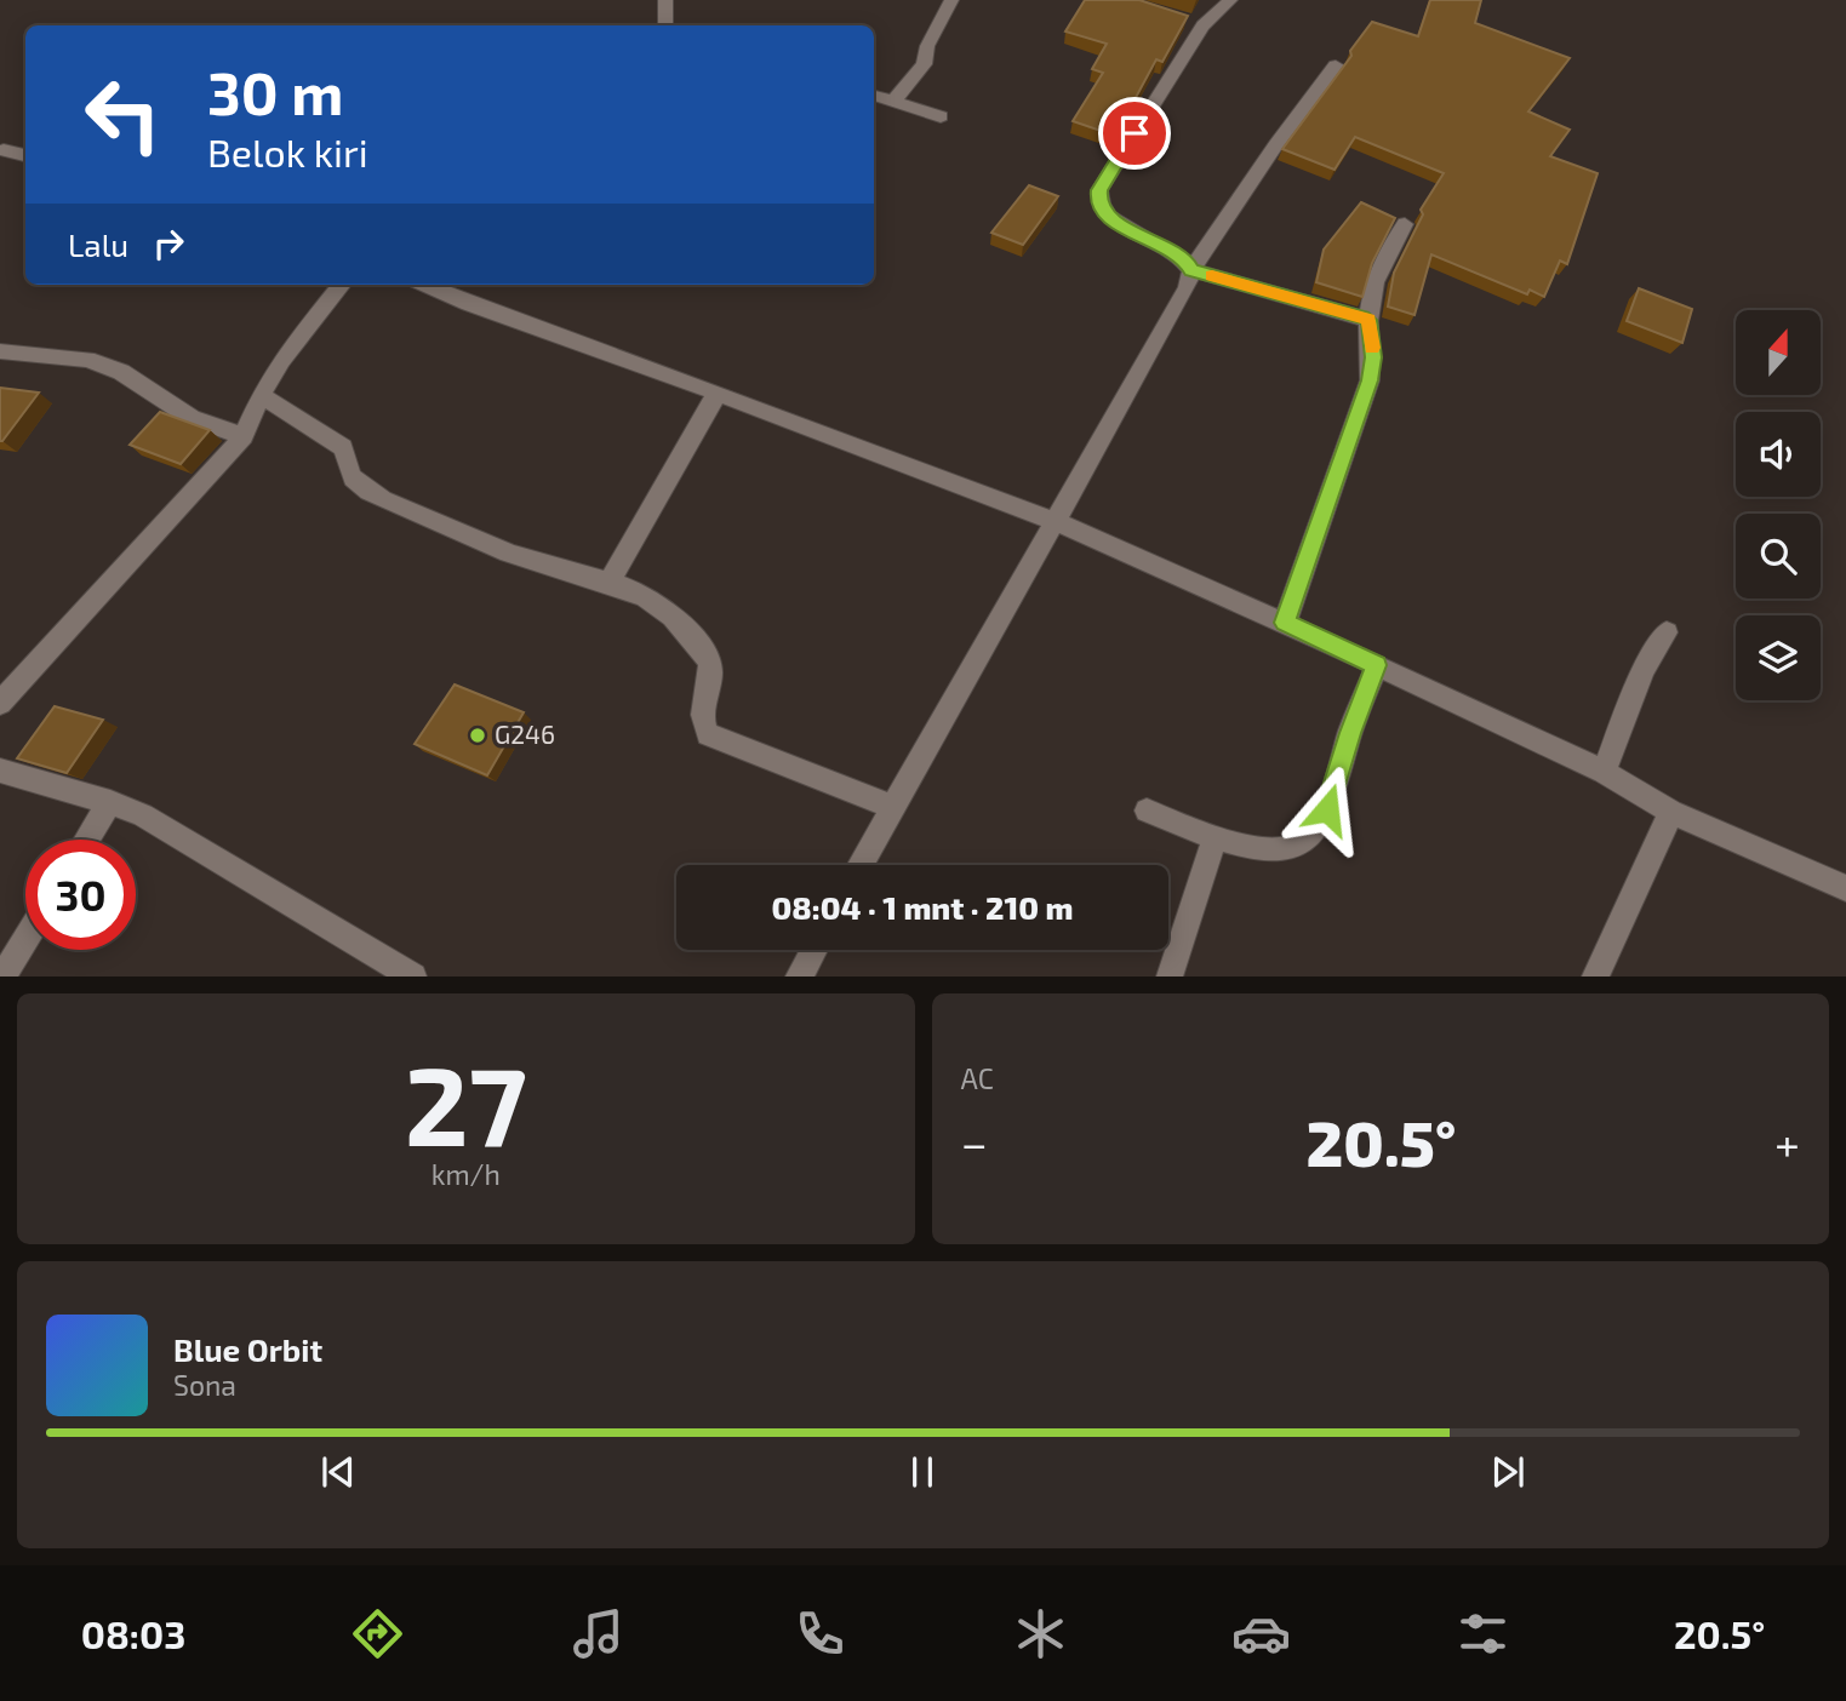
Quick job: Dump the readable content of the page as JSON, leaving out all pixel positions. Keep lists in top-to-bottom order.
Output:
{
  "places": ["G246"],
  "north": "top",
  "page": {
    "turn": ["30 m", "Belok kiri"],
    "then": "Lalu",
    "limit": "30",
    "trip": "08:04 · 1 mnt · 210 m",
    "tile": [
      ["27", "km/h"],
      "AC"
    ],
    "heat": ["−", "20.5°", "+"],
    "song": ["Blue Orbit", "Sona"],
    "tabs": ["08:03", "20.5°"]
  }
}
